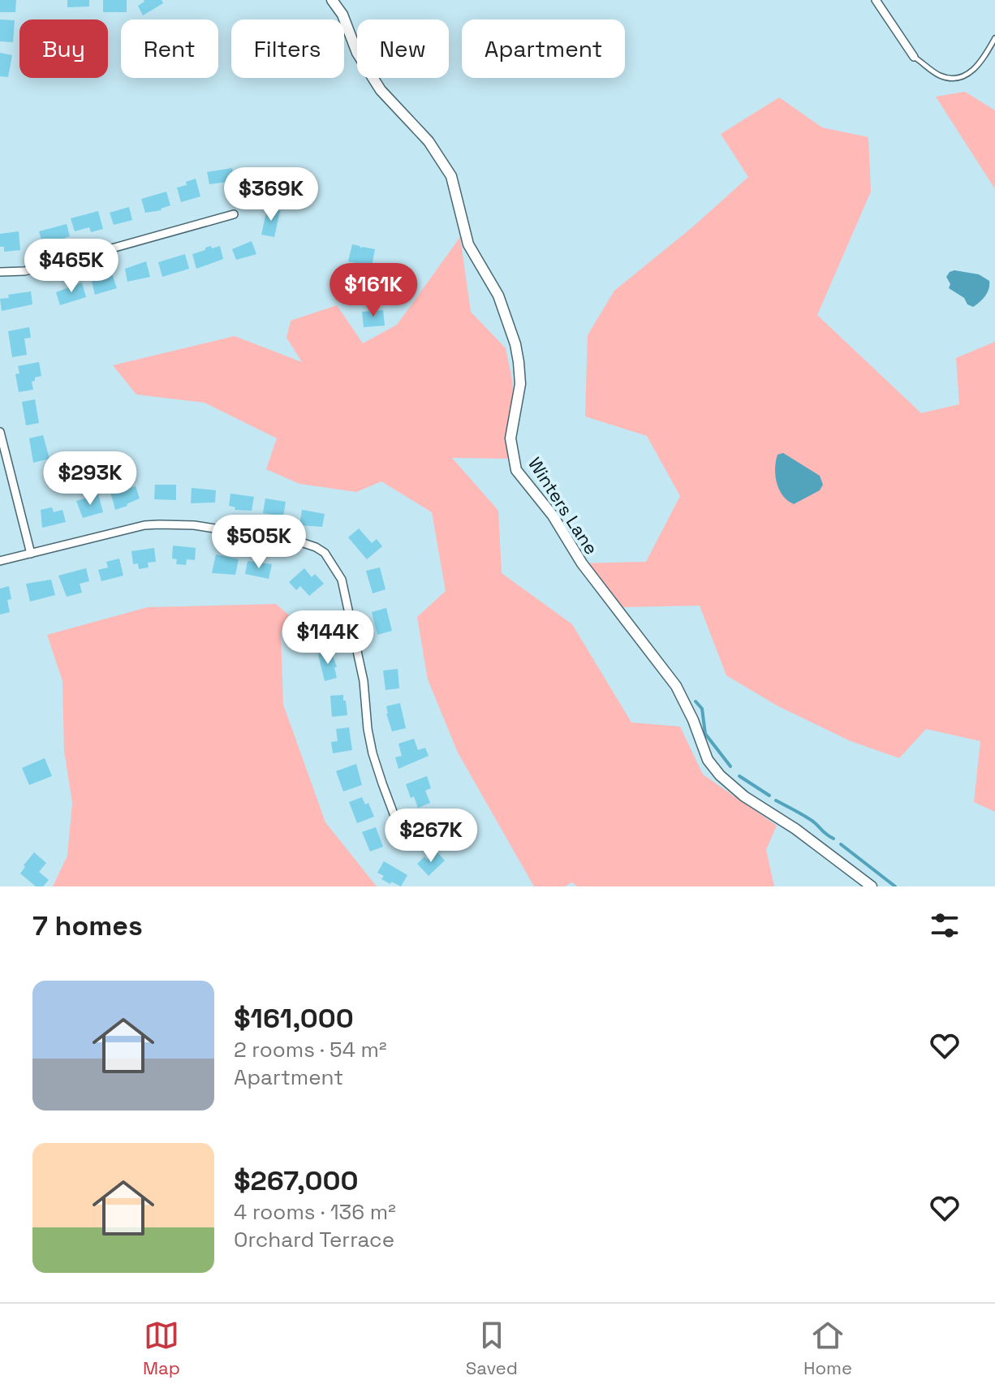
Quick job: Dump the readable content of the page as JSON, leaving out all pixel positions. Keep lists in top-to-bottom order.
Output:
{
  "streets": {
    "street": ["Winters Lane"]
  },
  "page": {
    "chip": [
      "Buy",
      "Rent",
      "Filters",
      "New",
      "Apartment"
    ],
    "price": [
      "$369K",
      "$465K",
      "$161K",
      "$293K",
      "$505K",
      "$144K",
      "$267K"
    ],
    "heading": "7 homes",
    "list": [
      {
        "name": "$161,000",
        "note": "2 rooms · 54 m² · Apartment"
      },
      {
        "name": "$267,000",
        "note": "4 rooms · 136 m² · Orchard Terrace"
      }
    ],
    "tabs": ["Map", "Saved", "Home"]
  }
}
